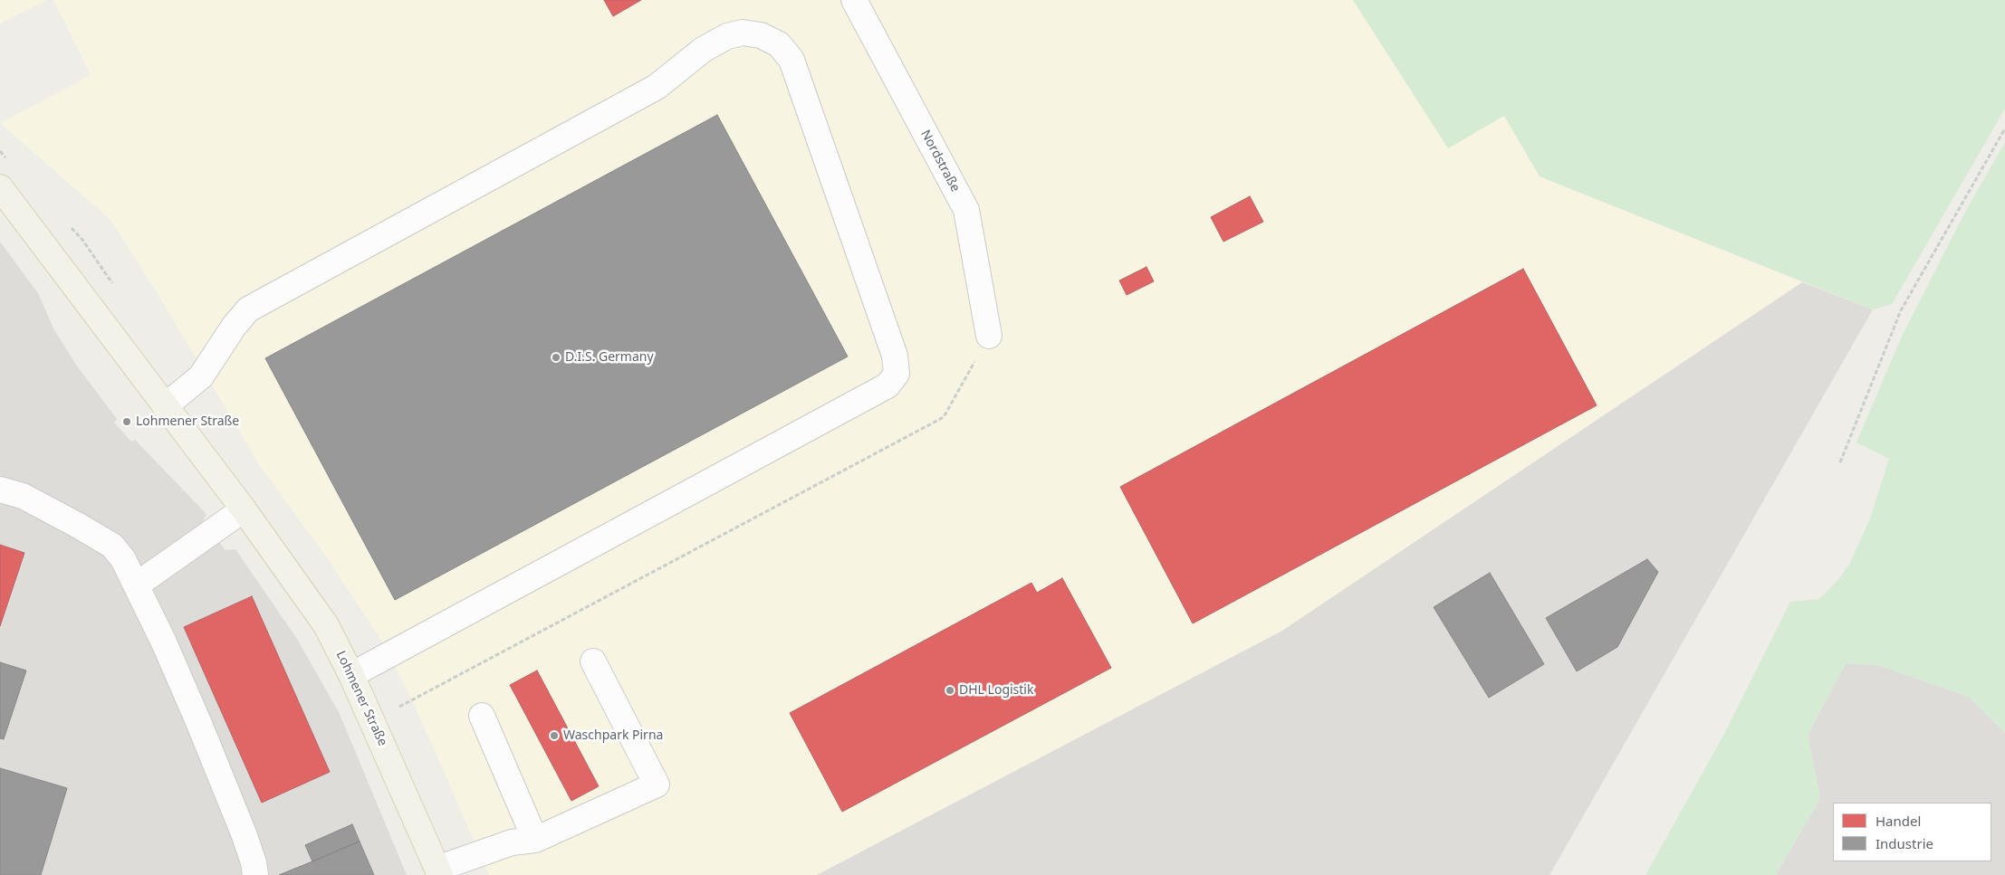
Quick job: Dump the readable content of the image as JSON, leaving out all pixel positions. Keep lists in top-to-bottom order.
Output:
{
  "streets": {
    "main road": ["Lohmener Straße"],
    "street": ["Nordstraße"]
  },
  "places": [
    "D.I.S. Germany",
    "Lohmener Straße",
    "DHL Logistik",
    "Waschpark Pirna"
  ],
  "legend": ["Handel", "Industrie"]
}
